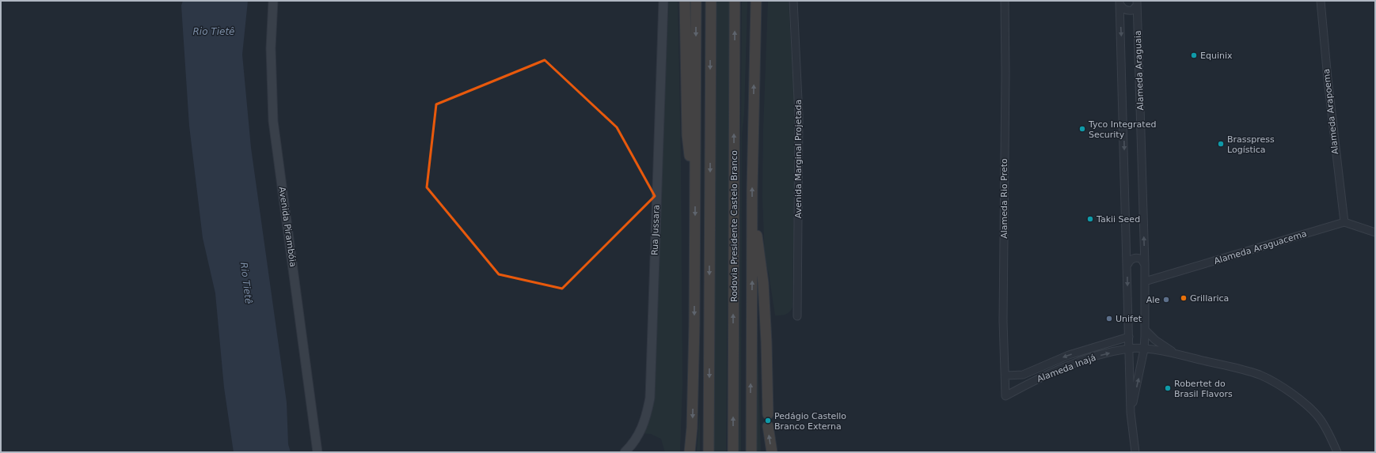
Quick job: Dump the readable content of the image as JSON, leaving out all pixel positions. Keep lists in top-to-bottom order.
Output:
{
  "streets": {
    "highway": ["Rodovia Presidente Castelo Branco"],
    "main road": ["Avenida Pirambóia", "Rua Jussara"],
    "street": [
      "Alameda Araguaia",
      "Alameda Arapoema",
      "Avenida Marginal Projetada",
      "Alameda Rio Preto",
      "Alameda Araguacema",
      "Alameda Inajá"
    ]
  },
  "crossings": [
    ["Alameda Araguaia", "Alameda Araguacema"],
    ["Alameda Araguaia", "Alameda Inajá"],
    ["Alameda Arapoema", "Alameda Araguacema"],
    ["Alameda Rio Preto", "Alameda Inajá"]
  ],
  "water": ["Rio Tietê"],
  "places": [
    "Equinix",
    "Tyco Integrated Security",
    "Brasspress Logística",
    "Takii Seed",
    "Grillarica",
    "Ale",
    "Unifet",
    "Robertet do Brasil Flavors",
    "Pedágio Castello Branco Externa"
  ]
}
